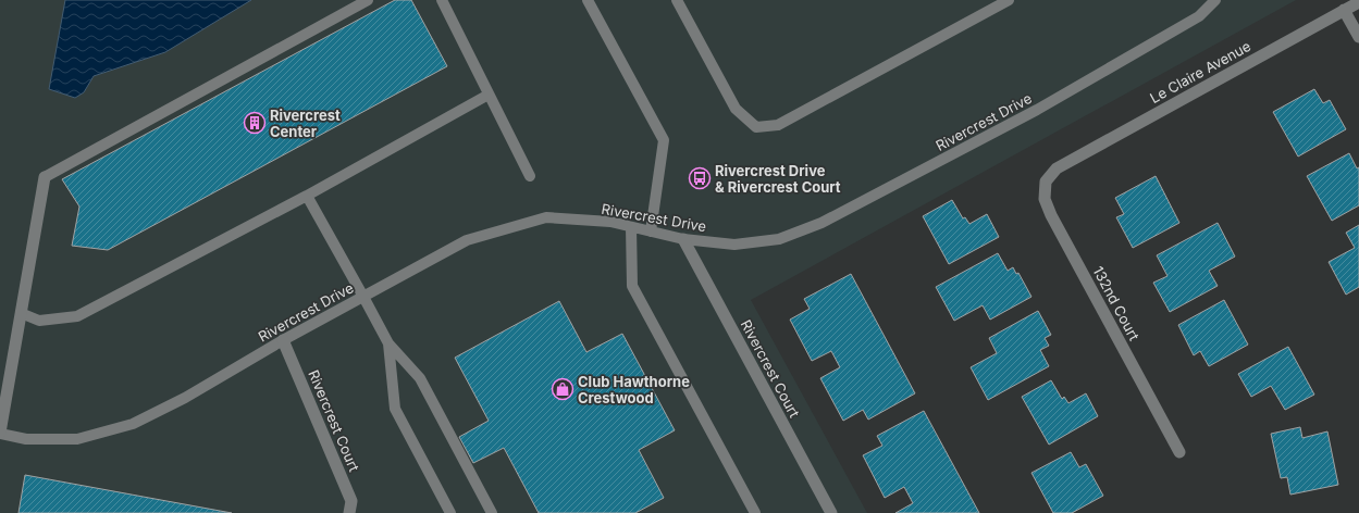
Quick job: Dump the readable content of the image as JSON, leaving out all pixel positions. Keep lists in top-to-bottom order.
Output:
{
  "streets": {
    "street": ["Le Claire Avenue", "132nd Court", "Rivercrest Court"],
    "lane": ["Rivercrest Drive"]
  },
  "crossings": [
    ["Le Claire Avenue", "132nd Court"],
    ["Rivercrest Drive", "Rivercrest Court"]
  ],
  "places": {
    "building": ["Rivercrest Center"],
    "bus stop": ["Rivercrest Drive & Rivercrest Court"],
    "shop": ["Club Hawthorne Crestwood"]
  }
}
